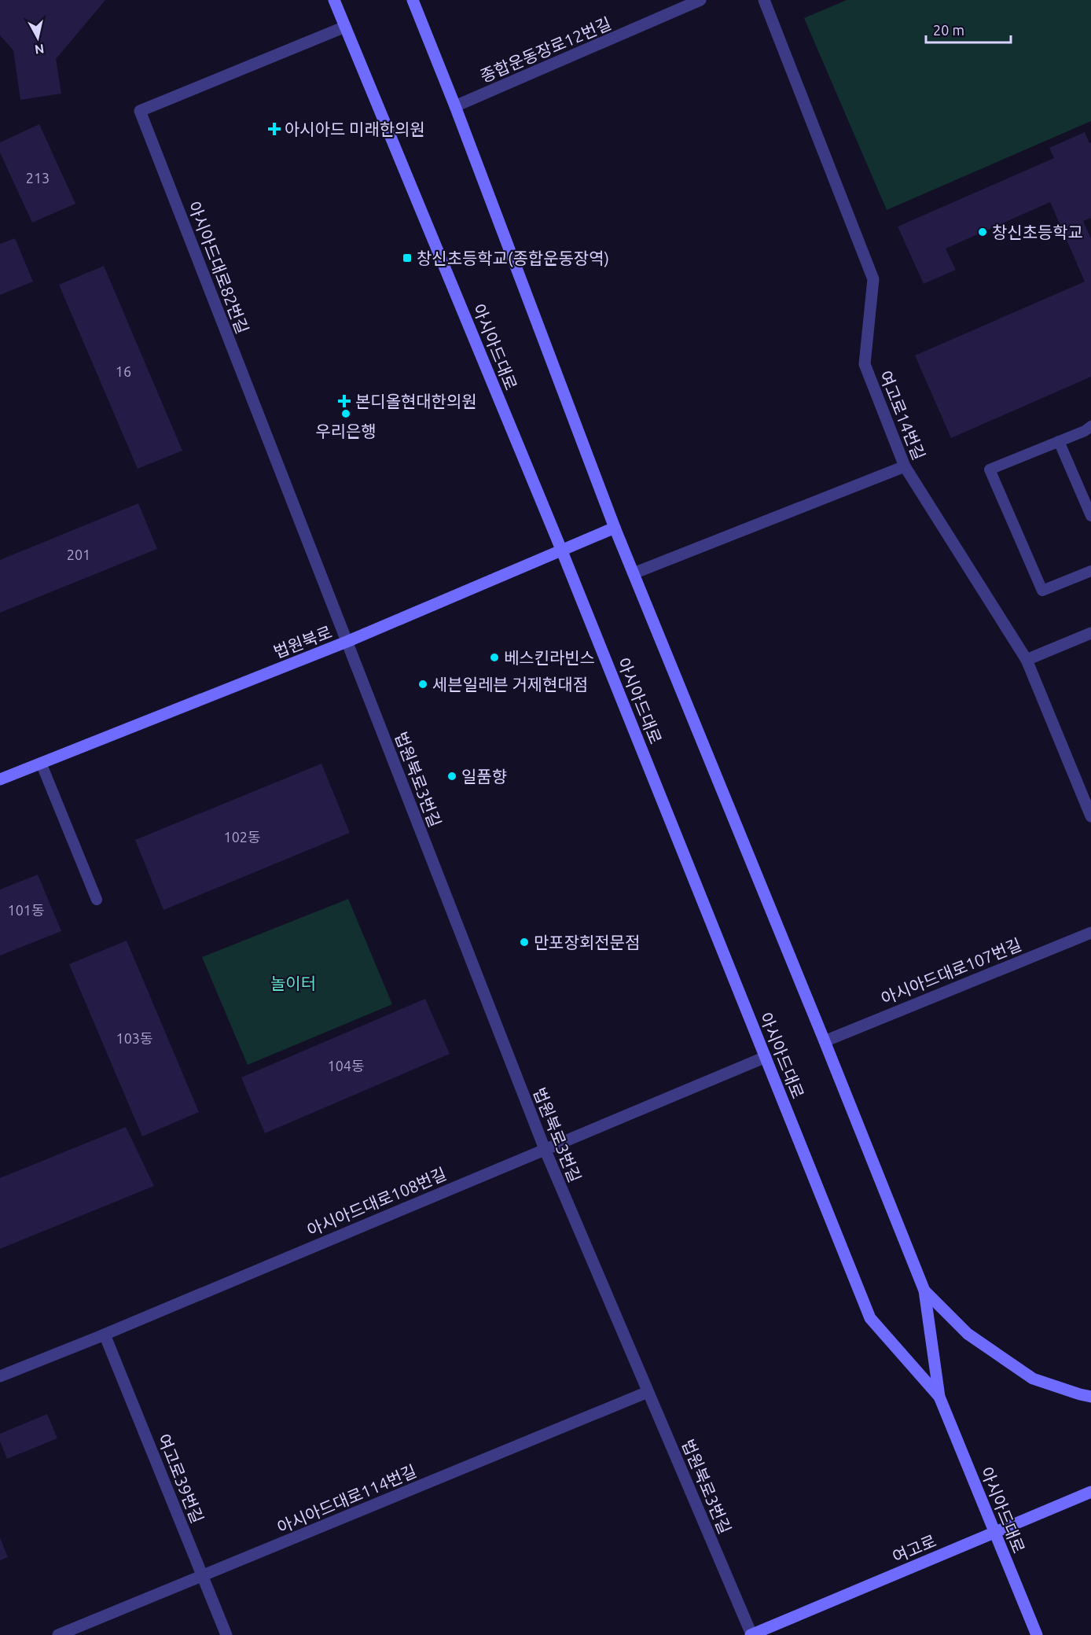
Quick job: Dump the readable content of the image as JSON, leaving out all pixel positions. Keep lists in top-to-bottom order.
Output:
{
  "streets": {
    "main road": ["아시아드대로", "법원북로", "여고로"],
    "street": [
      "종합운동장로12번길",
      "아시아드대로82번길",
      "여고로14번길",
      "법원북로3번길",
      "아시아드대로107번길",
      "아시아드대로108번길",
      "여고로39번길",
      "아시아드대로114번길"
    ]
  },
  "crossings": [
    ["종합운동장로12번길", "아시아드대로"],
    ["아시아드대로82번길", "아시아드대로"],
    ["아시아드대로82번길", "법원북로"],
    ["아시아드대로82번길", "법원북로3번길"],
    ["아시아드대로", "법원북로"],
    ["아시아드대로", "아시아드대로107번길"],
    ["아시아드대로", "아시아드대로108번길"],
    ["아시아드대로", "여고로"],
    ["법원북로", "법원북로3번길"],
    ["법원북로3번길", "아시아드대로108번길"],
    ["법원북로3번길", "아시아드대로114번길"],
    ["법원북로3번길", "여고로"],
    ["아시아드대로108번길", "여고로39번길"],
    ["여고로39번길", "아시아드대로114번길"]
  ],
  "parks": ["놀이터"],
  "places": {
    "health": ["아시아드 미래한의원", "본디올현대한의원"],
    "other": [
      "창신초등학교",
      "우리은행",
      "베스킨라빈스",
      "세븐일레븐 거제현대점",
      "일품향",
      "만포장회전문점"
    ],
    "transit": ["창신초등학교(종합운동장역)"]
  },
  "house_numbers": [
    "213",
    "16",
    "201",
    "102동",
    "101동",
    "103동",
    "104동"
  ],
  "scale_bar": "20 m",
  "north": "bottom"
}
